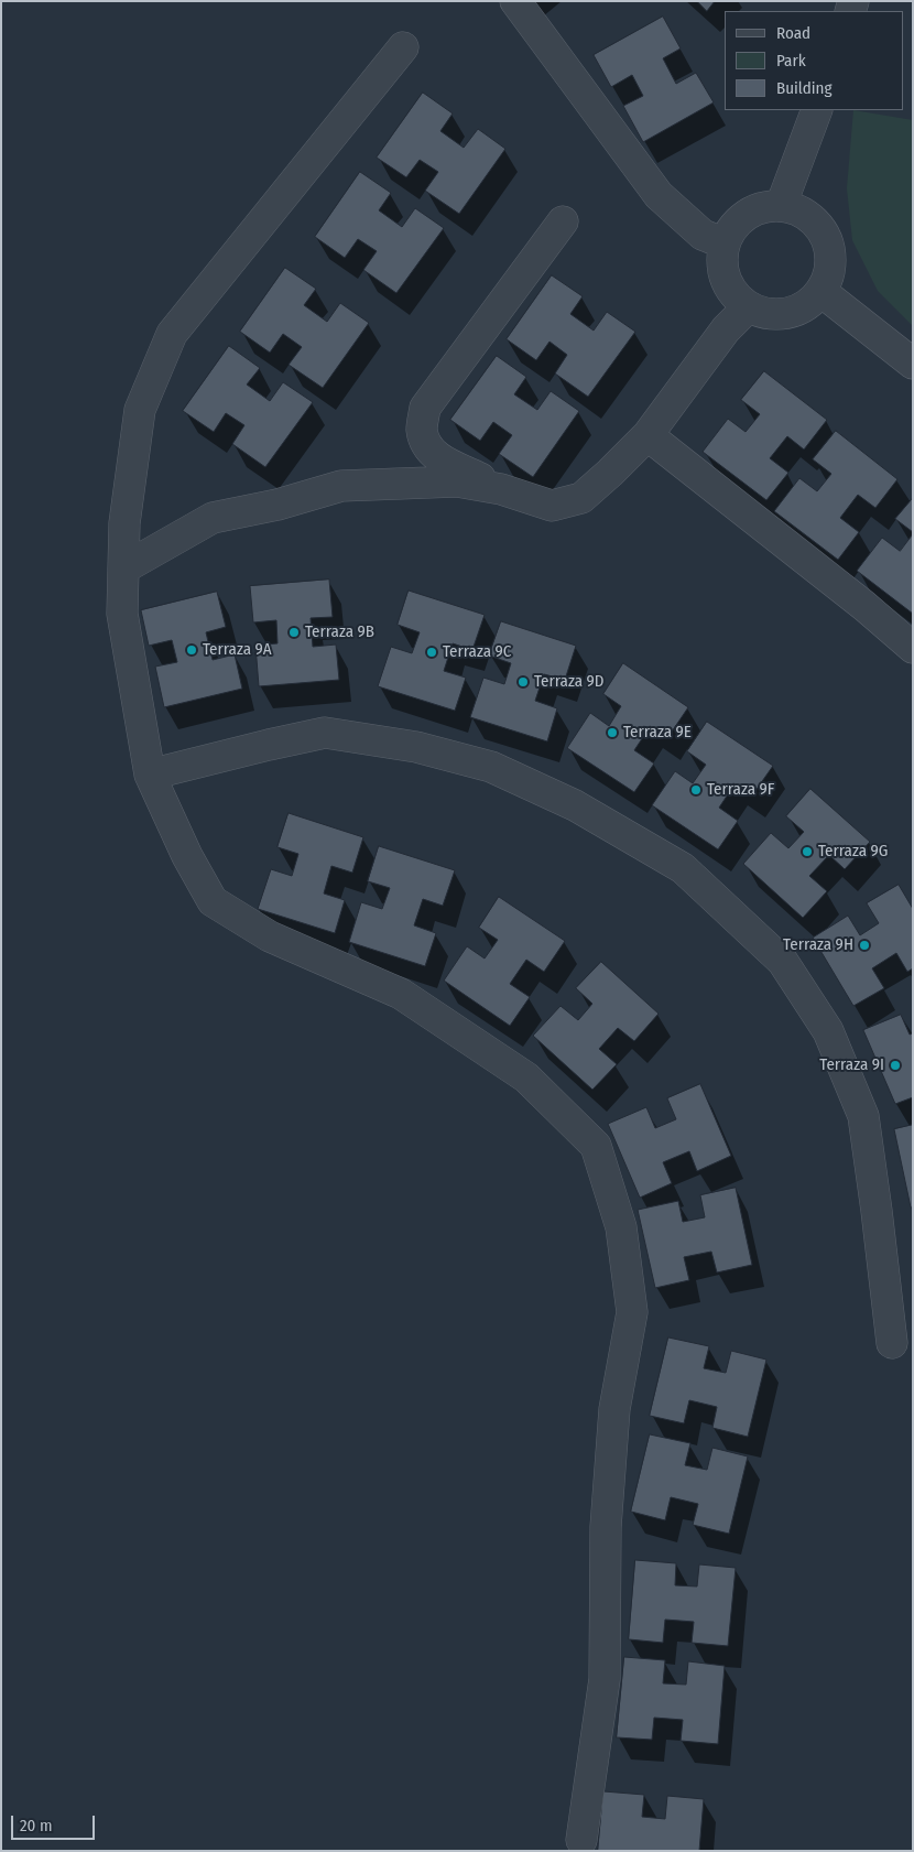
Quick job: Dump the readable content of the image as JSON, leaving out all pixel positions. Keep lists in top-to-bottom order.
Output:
{
  "places": [
    "Terraza 9B",
    "Terraza 9A",
    "Terraza 9C",
    "Terraza 9D",
    "Terraza 9E",
    "Terraza 9F",
    "Terraza 9G",
    "Terraza 9H",
    "Terraza 9I"
  ],
  "legend": ["Road", "Park", "Building"],
  "scale_bar": "20 m"
}
